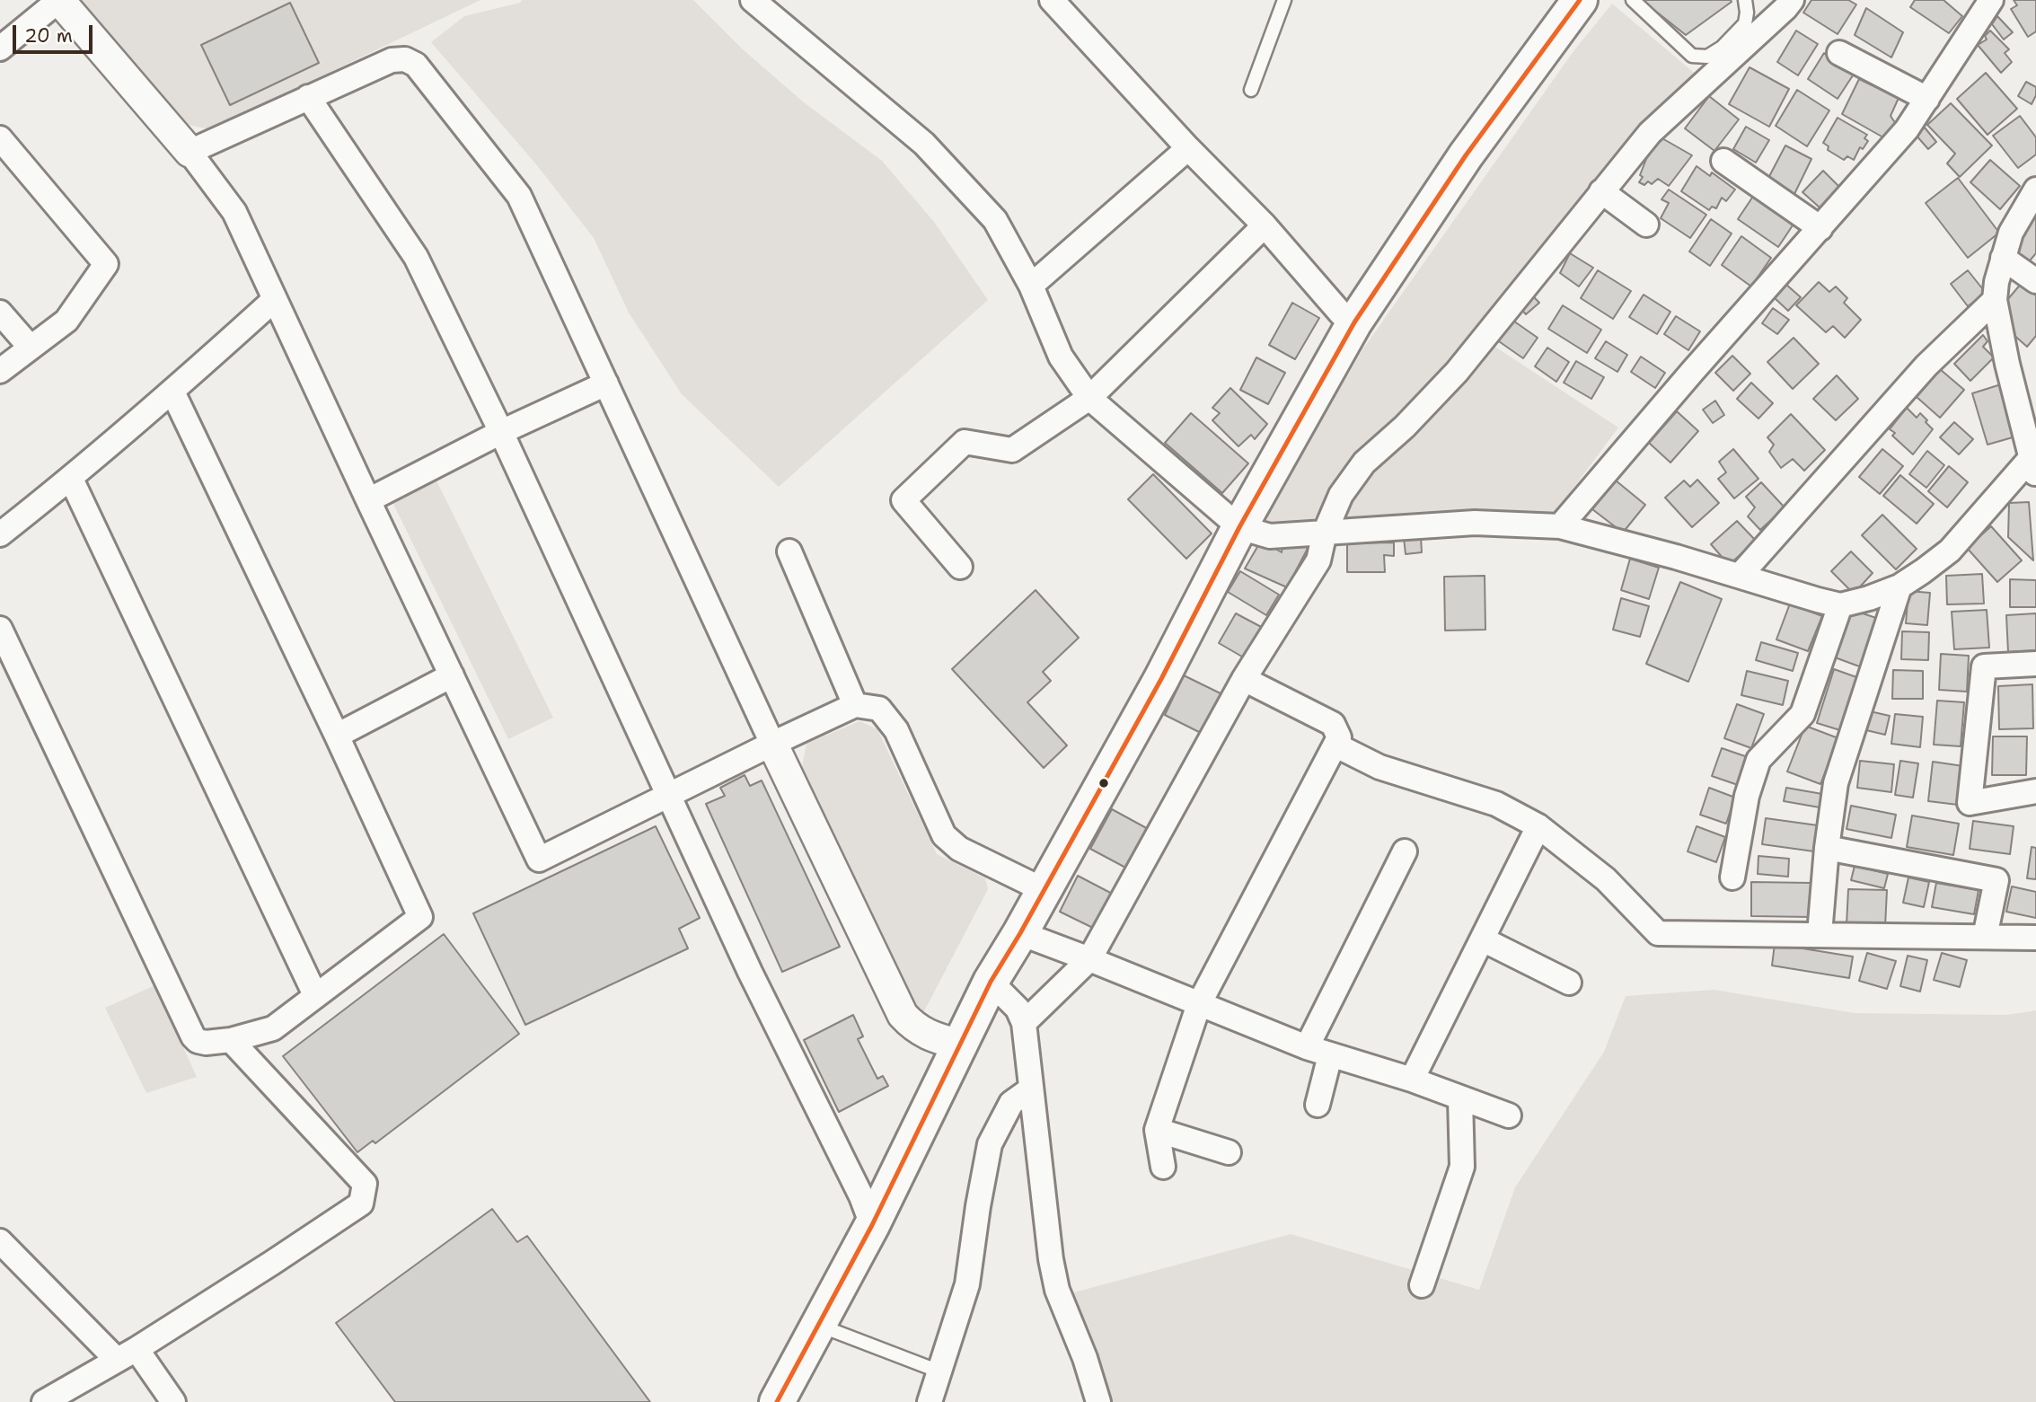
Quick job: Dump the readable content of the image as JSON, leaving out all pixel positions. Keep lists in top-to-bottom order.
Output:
{
  "scale_bar": "20 m"
}
